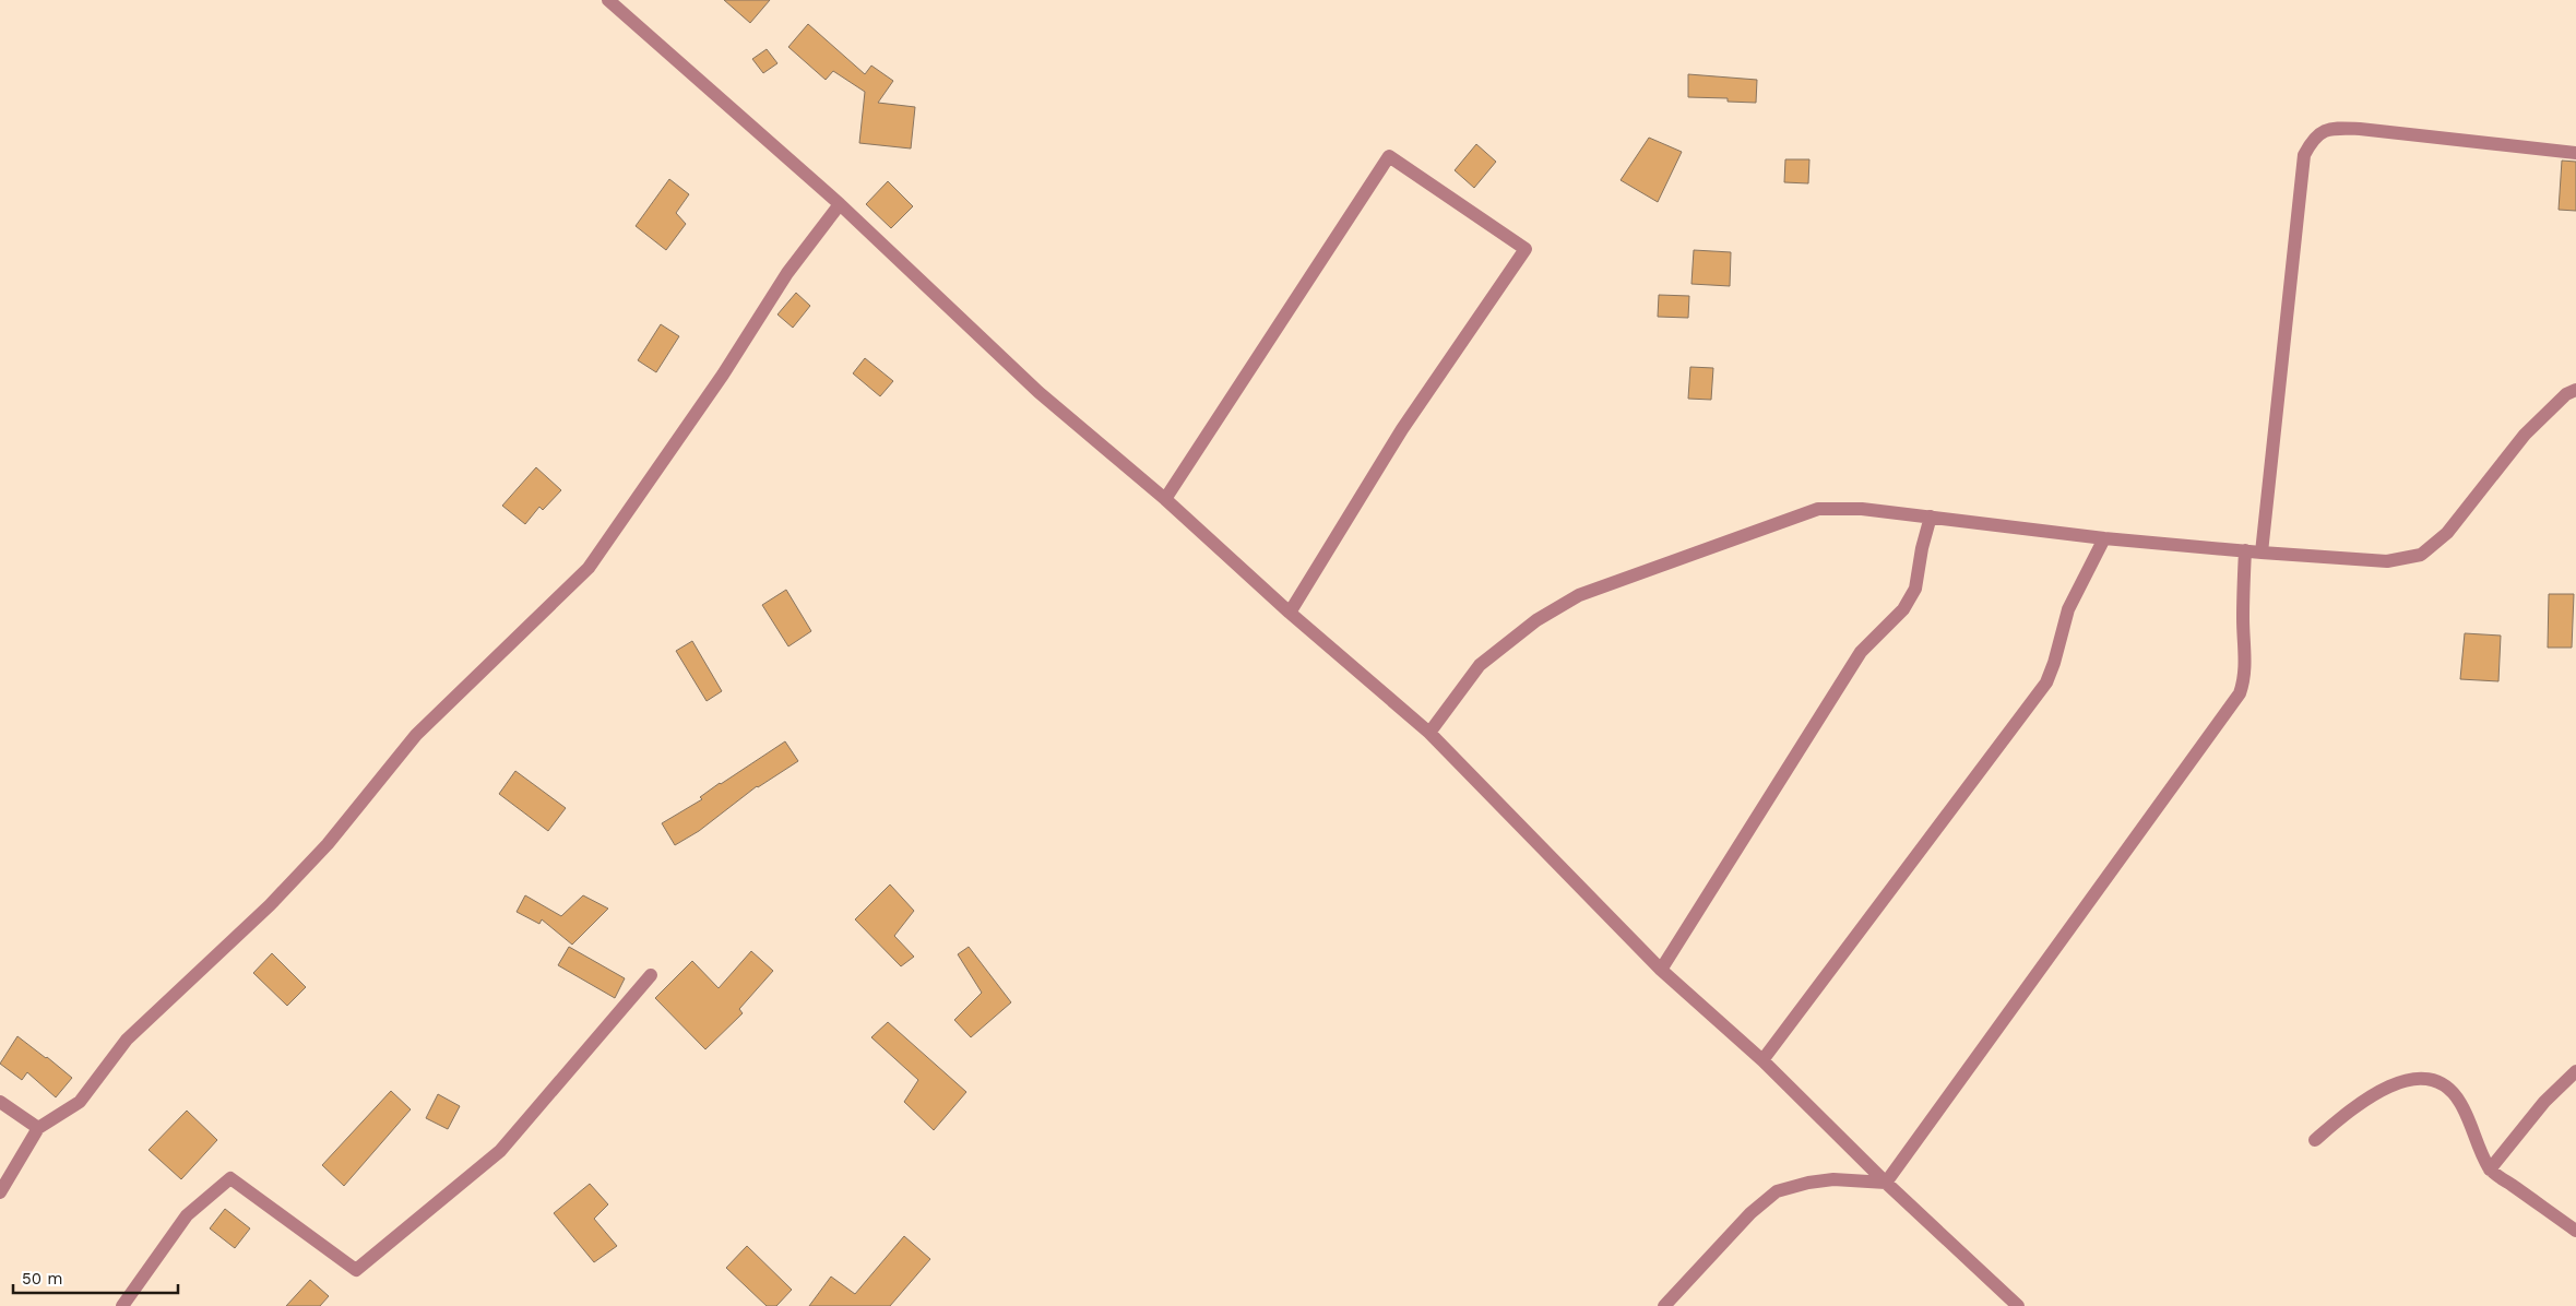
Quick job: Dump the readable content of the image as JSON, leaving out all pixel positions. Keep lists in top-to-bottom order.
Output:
{
  "scale_bar": "50 m"
}
